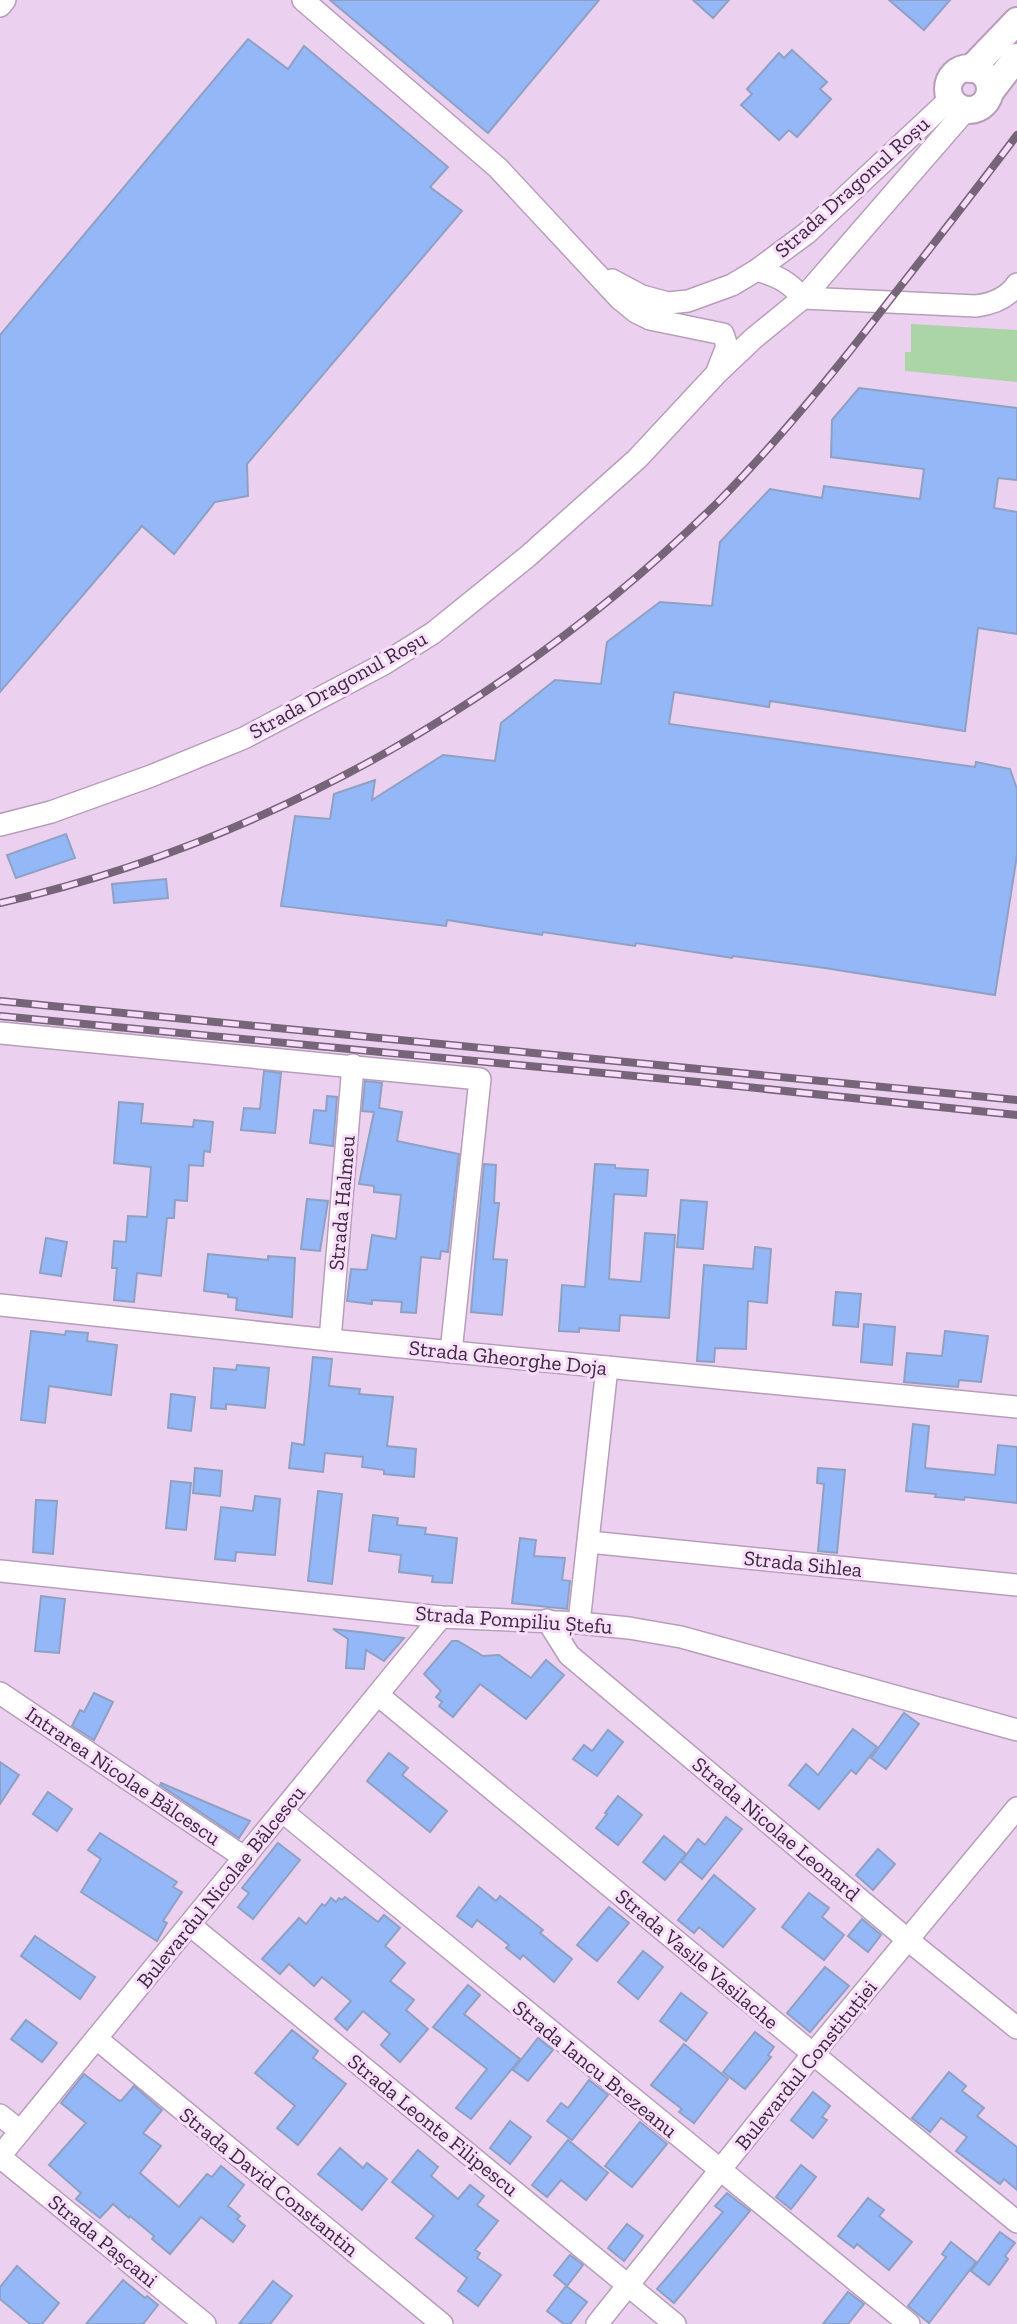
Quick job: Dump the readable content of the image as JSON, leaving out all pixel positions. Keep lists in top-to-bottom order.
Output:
{
  "streets": {
    "street": [
      "Strada Dragonul Roșu",
      "Strada Halmeu",
      "Strada Gheorghe Doja",
      "Strada Sihlea",
      "Strada Pompiliu Ștefu",
      "Intrarea Nicolae Bălcescu",
      "Strada Nicolae Leonard",
      "Bulevardul Nicolae Bălcescu",
      "Strada Vasile Vasilache",
      "Bulevardul Constituției",
      "Strada Iancu Brezeanu",
      "Strada Leonte Filipescu",
      "Strada David Constantin",
      "Strada Pașcani"
    ]
  },
  "crossings": [
    ["Strada Halmeu", "Strada Gheorghe Doja"],
    ["Strada Pompiliu Ștefu", "Strada Nicolae Leonard"],
    ["Strada Pompiliu Ștefu", "Bulevardul Nicolae Bălcescu"],
    ["Intrarea Nicolae Bălcescu", "Bulevardul Nicolae Bălcescu"],
    ["Strada Nicolae Leonard", "Bulevardul Constituției"],
    ["Bulevardul Nicolae Bălcescu", "Strada Vasile Vasilache"],
    ["Bulevardul Nicolae Bălcescu", "Strada Iancu Brezeanu"],
    ["Bulevardul Nicolae Bălcescu", "Strada Leonte Filipescu"],
    ["Bulevardul Nicolae Bălcescu", "Strada David Constantin"],
    ["Bulevardul Nicolae Bălcescu", "Strada Pașcani"],
    ["Strada Vasile Vasilache", "Bulevardul Constituției"],
    ["Bulevardul Constituției", "Strada Iancu Brezeanu"],
    ["Bulevardul Constituției", "Strada Leonte Filipescu"]
  ]
}
